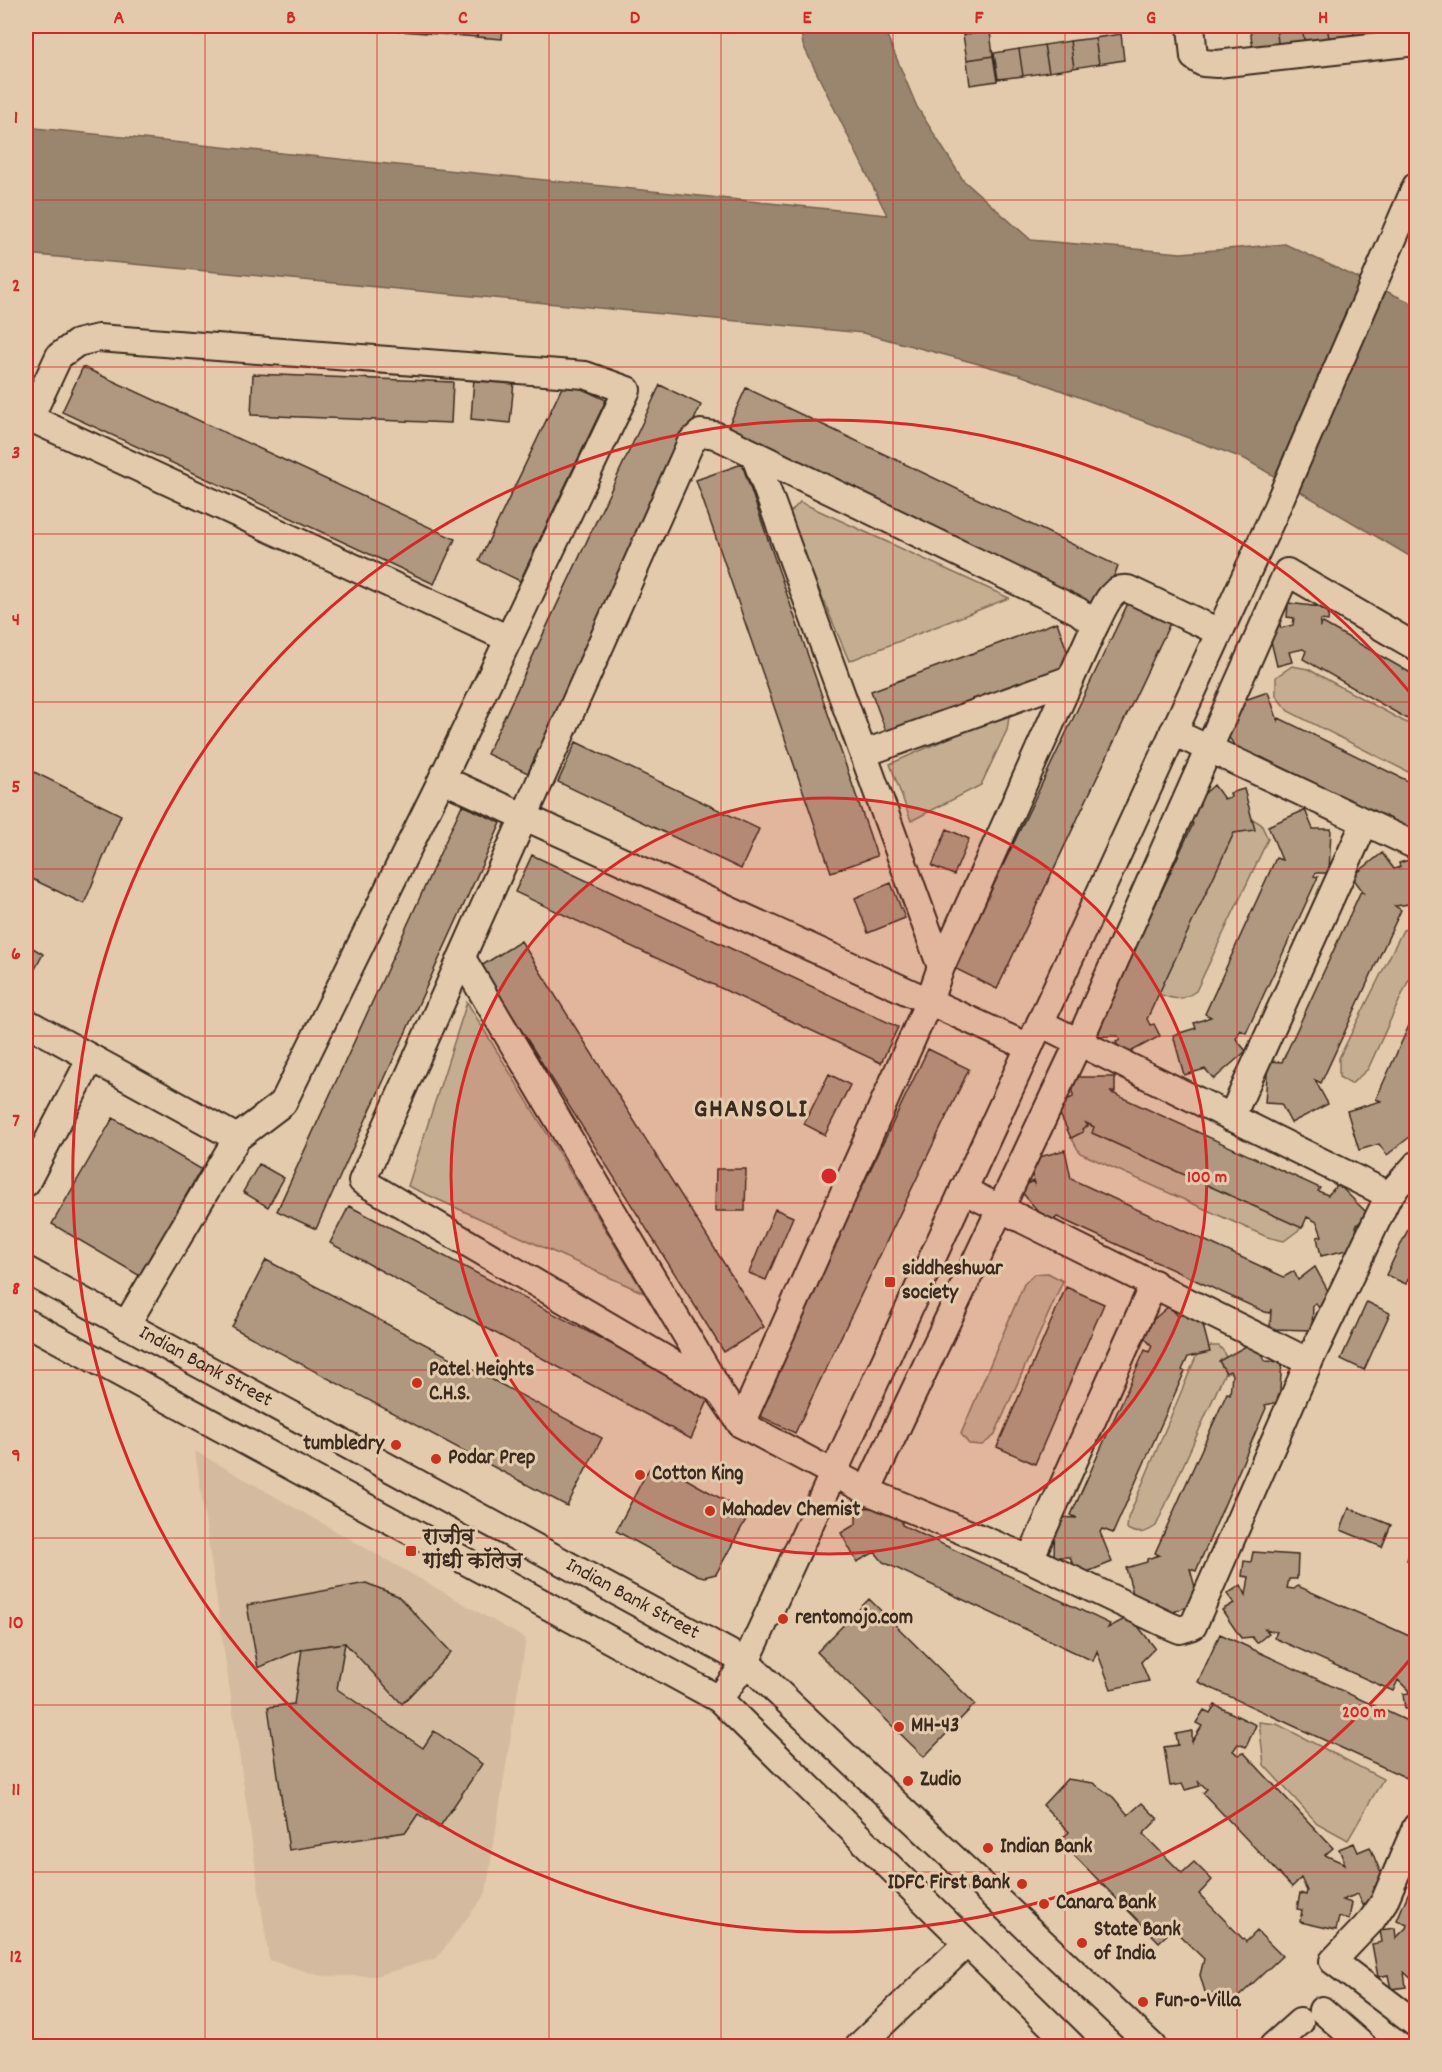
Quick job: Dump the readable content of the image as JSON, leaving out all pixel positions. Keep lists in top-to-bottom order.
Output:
{
  "streets": {
    "street": ["Indian Bank Street"]
  },
  "districts": ["GHANSOLI"],
  "places": {
    "transit": ["siddheshwar society", "राजीव गांधी कॉलेज"],
    "other": [
      "Patel Heights C.H.S.",
      "tumbledry",
      "Podar Prep",
      "Cotton King",
      "Mahadev Chemist",
      "rentomojo.com",
      "MH-43",
      "Zudio",
      "Indian Bank",
      "IDFC First Bank",
      "Canara Bank",
      "State Bank of India",
      "Fun-o-Villa"
    ]
  },
  "grid": {
    "columns": [
      "A",
      "B",
      "C",
      "D",
      "E",
      "F",
      "G",
      "H"
    ],
    "rows": [
      "1",
      "2",
      "3",
      "4",
      "5",
      "6",
      "7",
      "8",
      "9",
      "10",
      "11",
      "12"
    ]
  },
  "rings": ["100 m", "200 m"]
}
